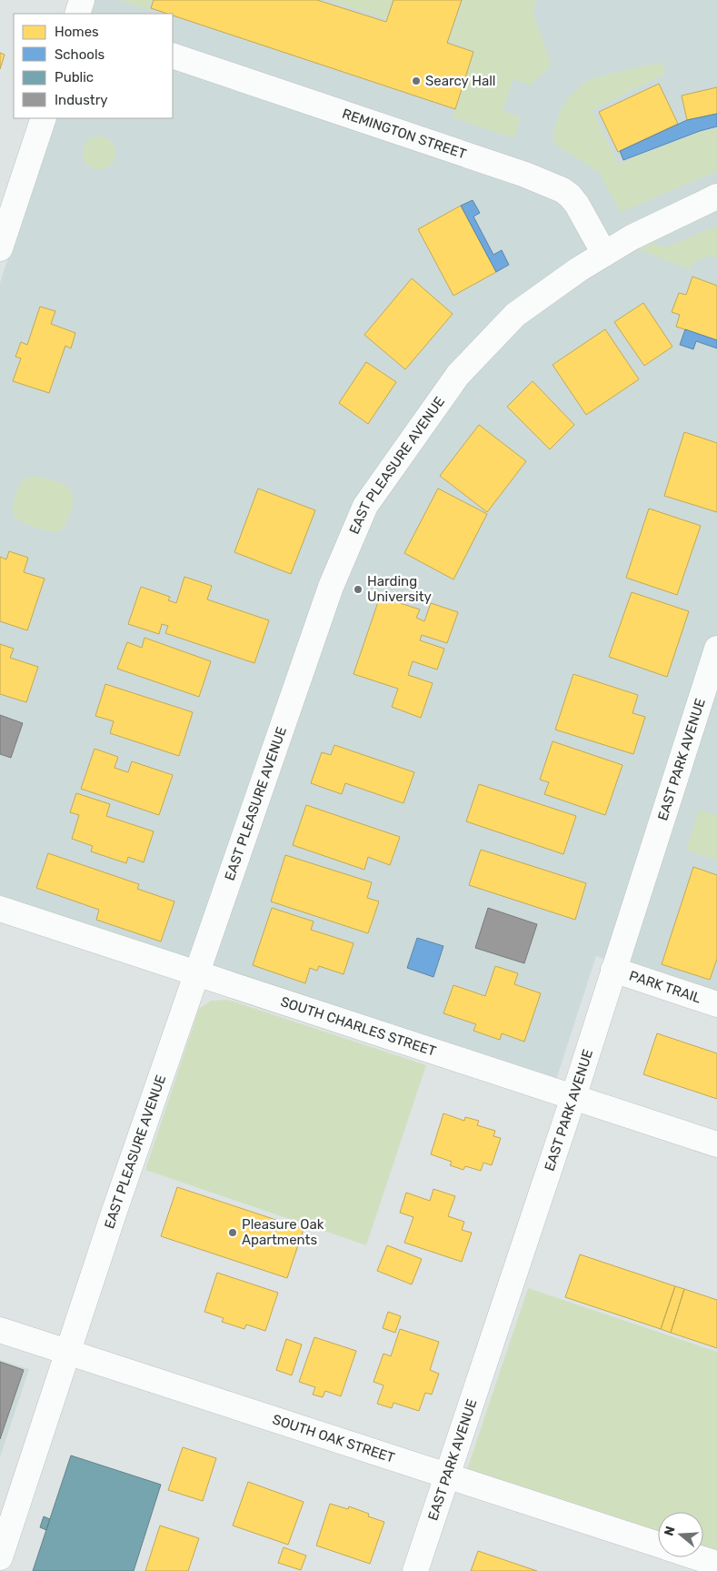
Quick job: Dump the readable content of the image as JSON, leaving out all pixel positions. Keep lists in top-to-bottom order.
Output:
{
  "streets": {
    "street": [
      "REMINGTON STREET",
      "EAST PLEASURE AVENUE",
      "EAST PARK AVENUE",
      "PARK TRAIL",
      "SOUTH CHARLES STREET",
      "SOUTH OAK STREET"
    ]
  },
  "crossings": [
    ["REMINGTON STREET", "EAST PLEASURE AVENUE"],
    ["EAST PLEASURE AVENUE", "SOUTH CHARLES STREET"],
    ["EAST PLEASURE AVENUE", "SOUTH OAK STREET"],
    ["EAST PARK AVENUE", "PARK TRAIL"],
    ["EAST PARK AVENUE", "SOUTH CHARLES STREET"],
    ["EAST PARK AVENUE", "SOUTH OAK STREET"]
  ],
  "places": ["Searcy Hall", "Harding University", "Pleasure Oak Apartments"],
  "legend": [
    "Homes",
    "Schools",
    "Public",
    "Industry"
  ],
  "north": "left"
}
